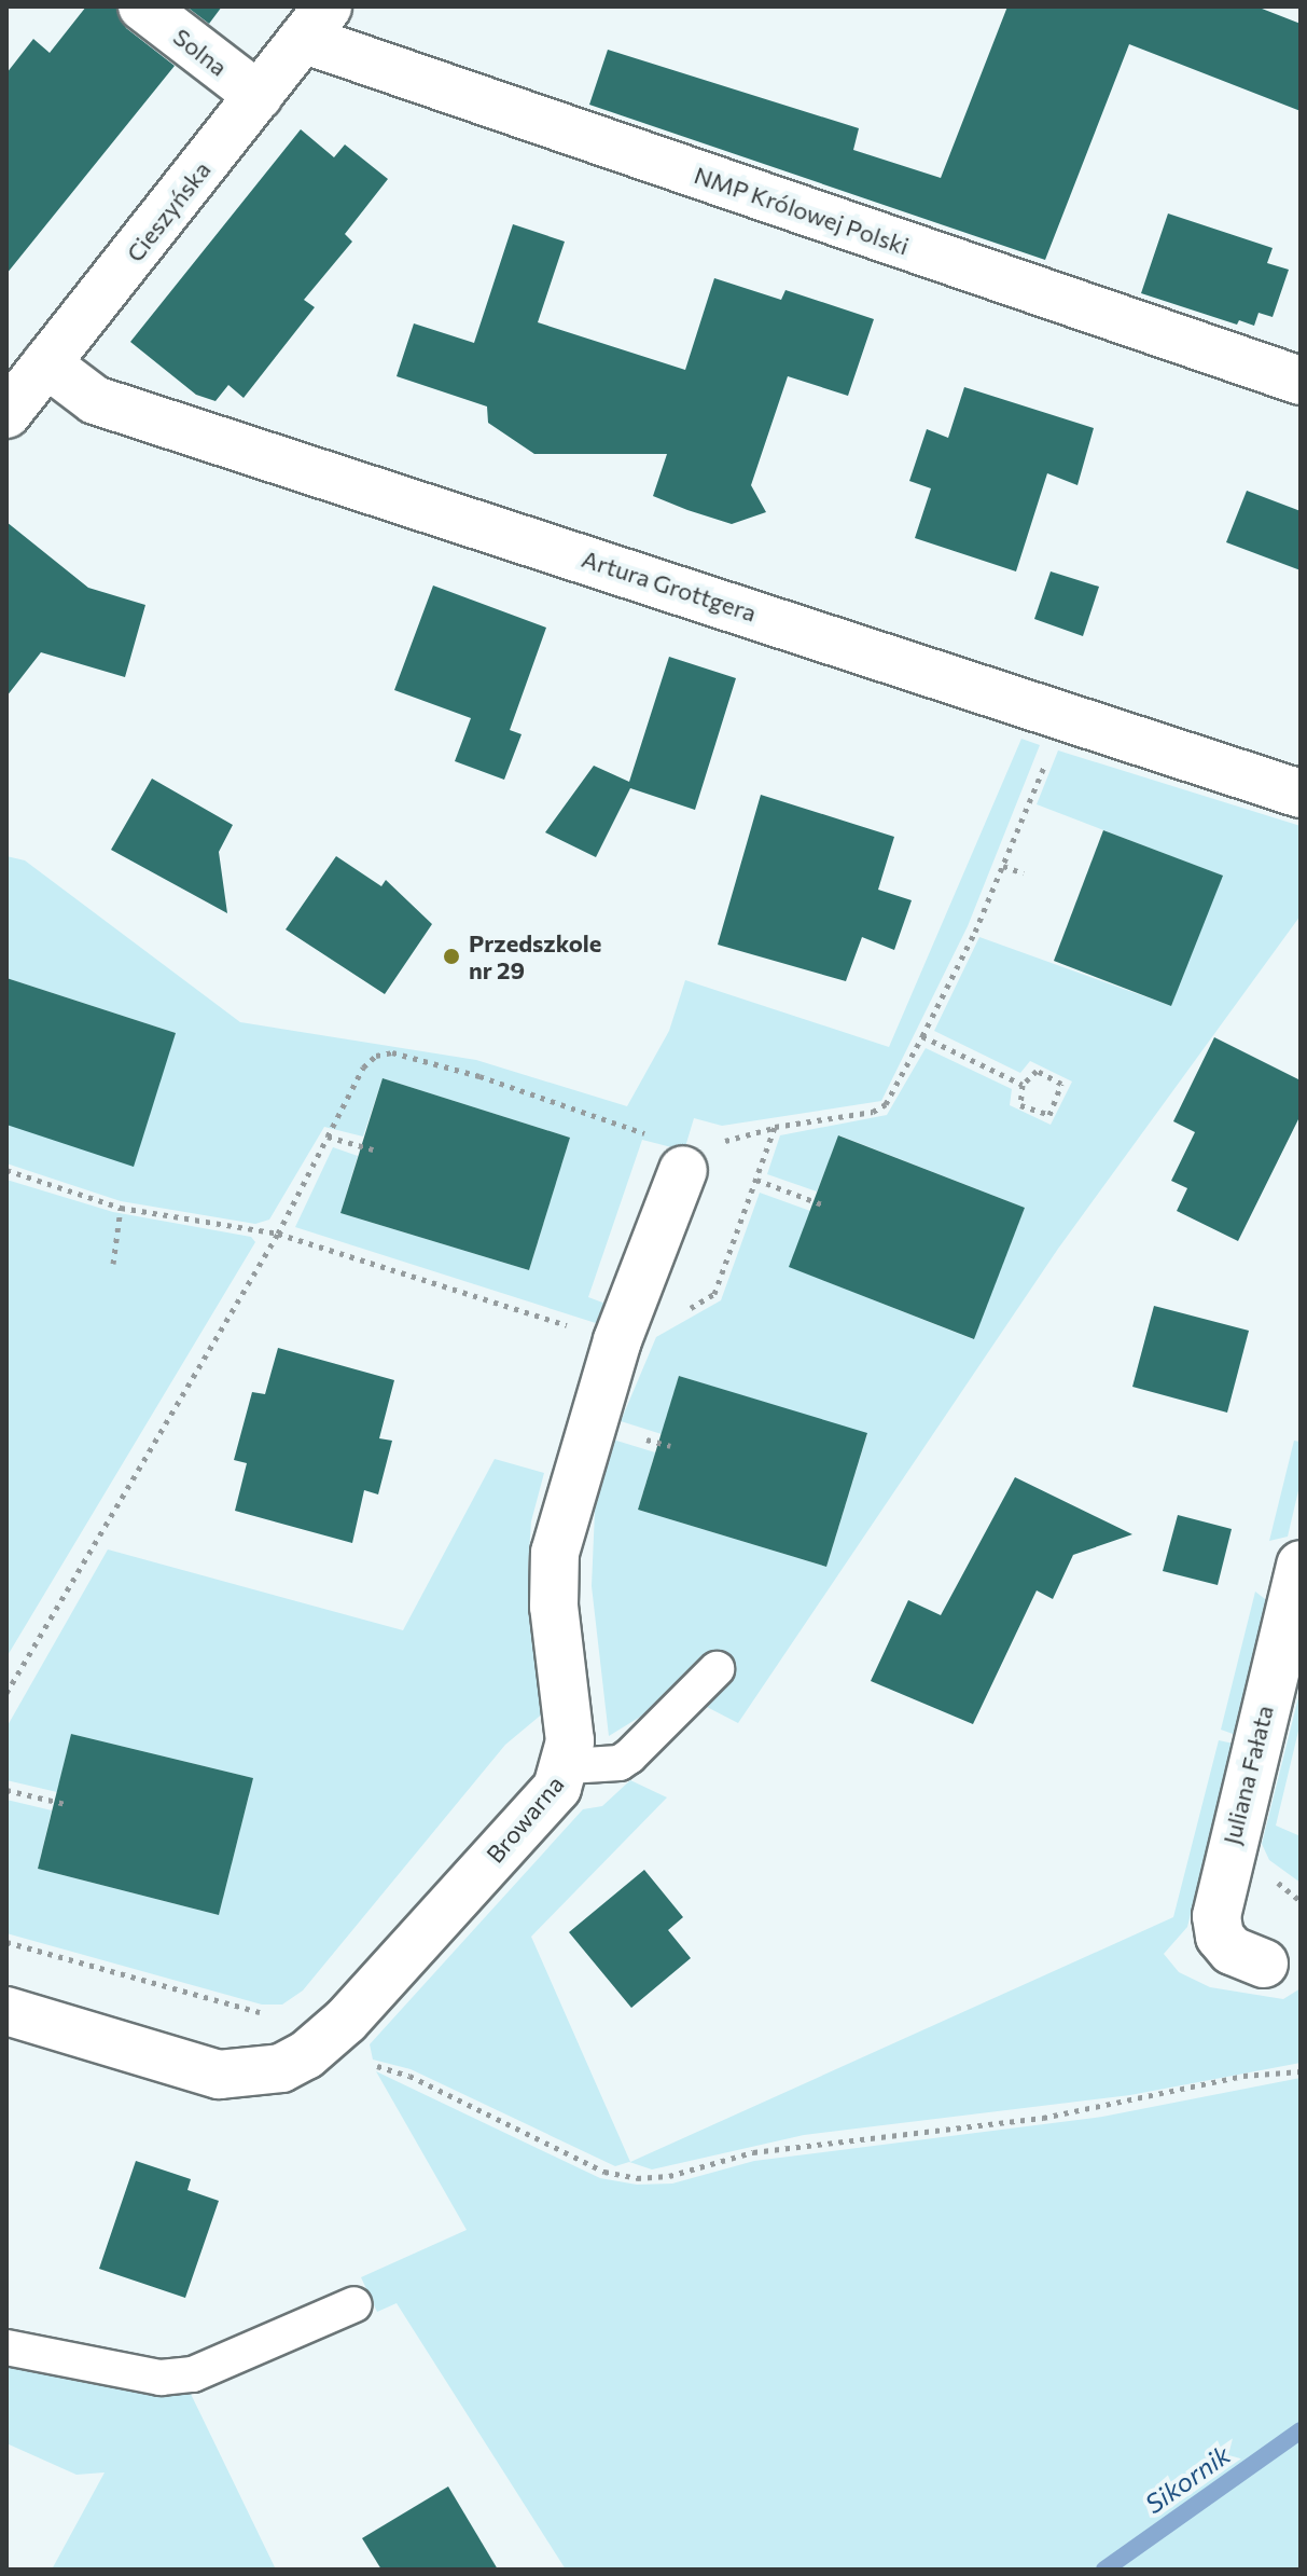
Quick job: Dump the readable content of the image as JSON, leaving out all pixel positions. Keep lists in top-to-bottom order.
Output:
{
  "streets": {
    "street": [
      "Solna",
      "NMP Królowej Polski",
      "Cieszyńska",
      "Artura Grottgera",
      "Juliana Fałata",
      "Browarna"
    ]
  },
  "crossings": [
    ["Solna", "Cieszyńska"],
    ["NMP Królowej Polski", "Cieszyńska"],
    ["Cieszyńska", "Artura Grottgera"]
  ],
  "water": ["Sikornik"],
  "places": ["Przedszkole nr 29"]
}
